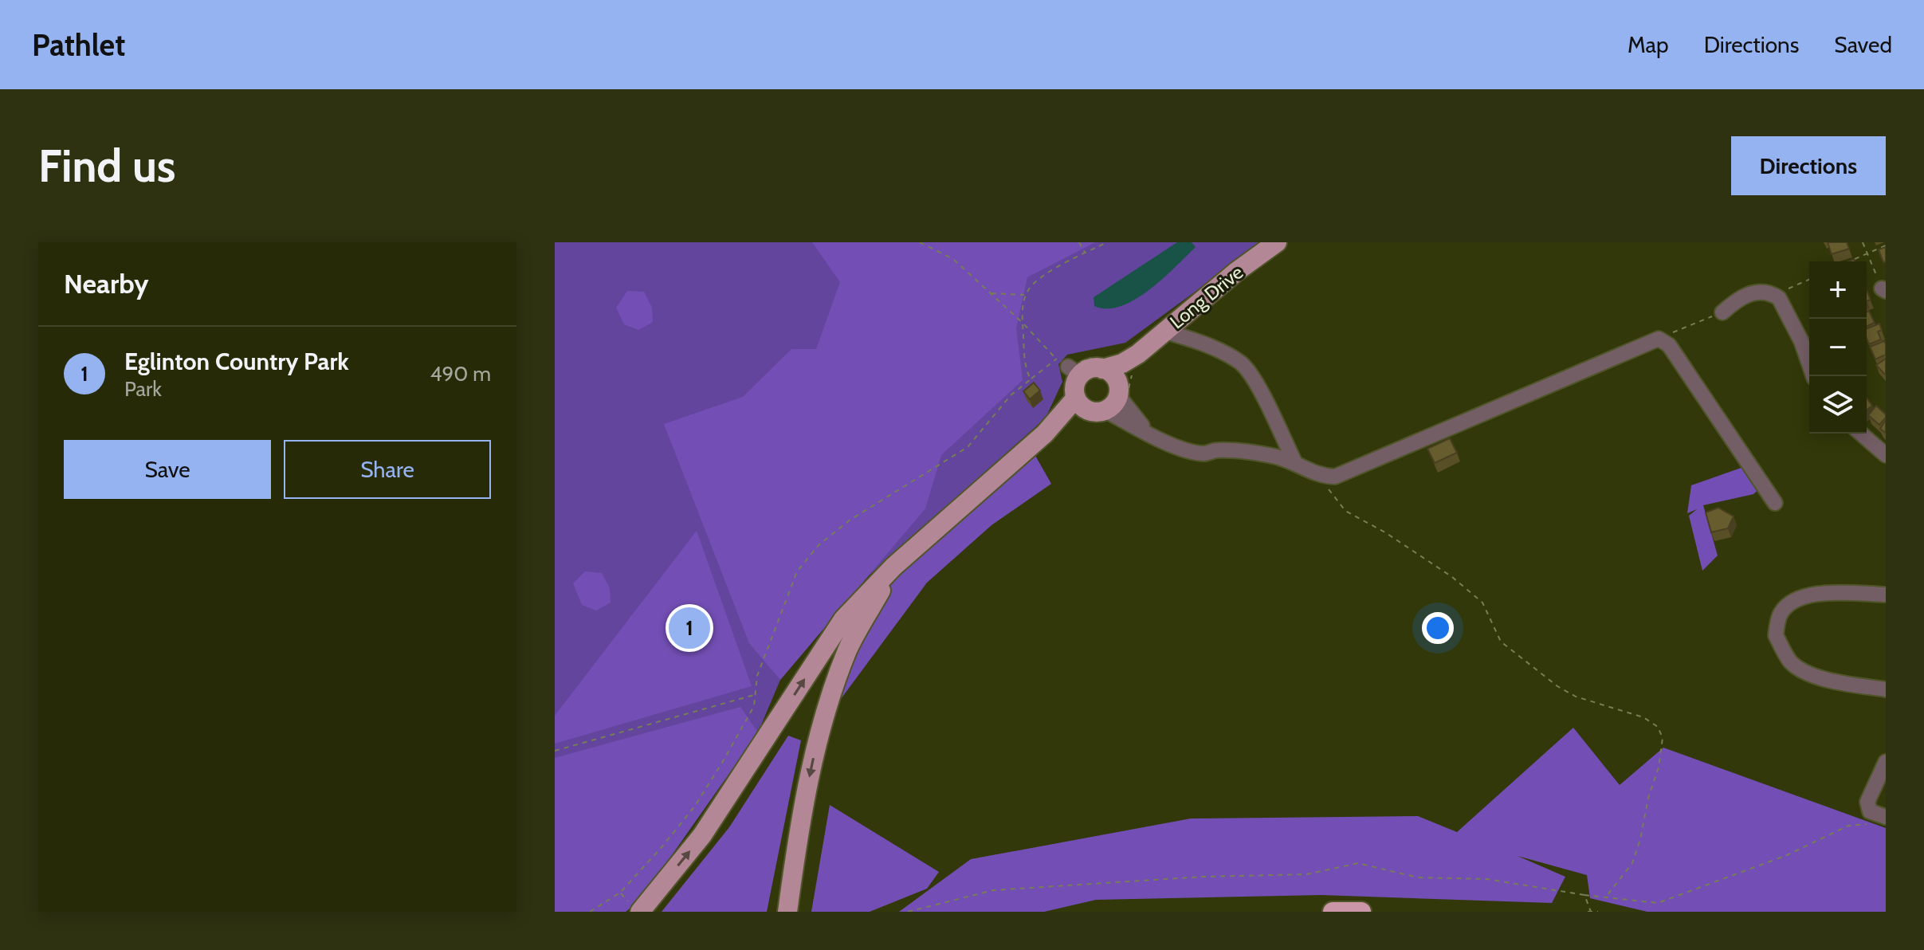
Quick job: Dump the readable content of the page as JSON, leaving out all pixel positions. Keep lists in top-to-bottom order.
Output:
{
  "streets": {
    "main road": ["Long Drive"]
  },
  "page": {
    "header": "Pathlet",
    "nav": ["Map", "Directions", "Saved"],
    "buttons": [
      "Directions",
      ["Save", "Share"]
    ],
    "title": "Find us",
    "heading": "Nearby",
    "map_buttons": ["+", "−"],
    "list": [
      {
        "mark": "1",
        "name": "Eglinton Country Park",
        "note": "Park",
        "value": "490 m"
      }
    ],
    "pins": "1"
  }
}
